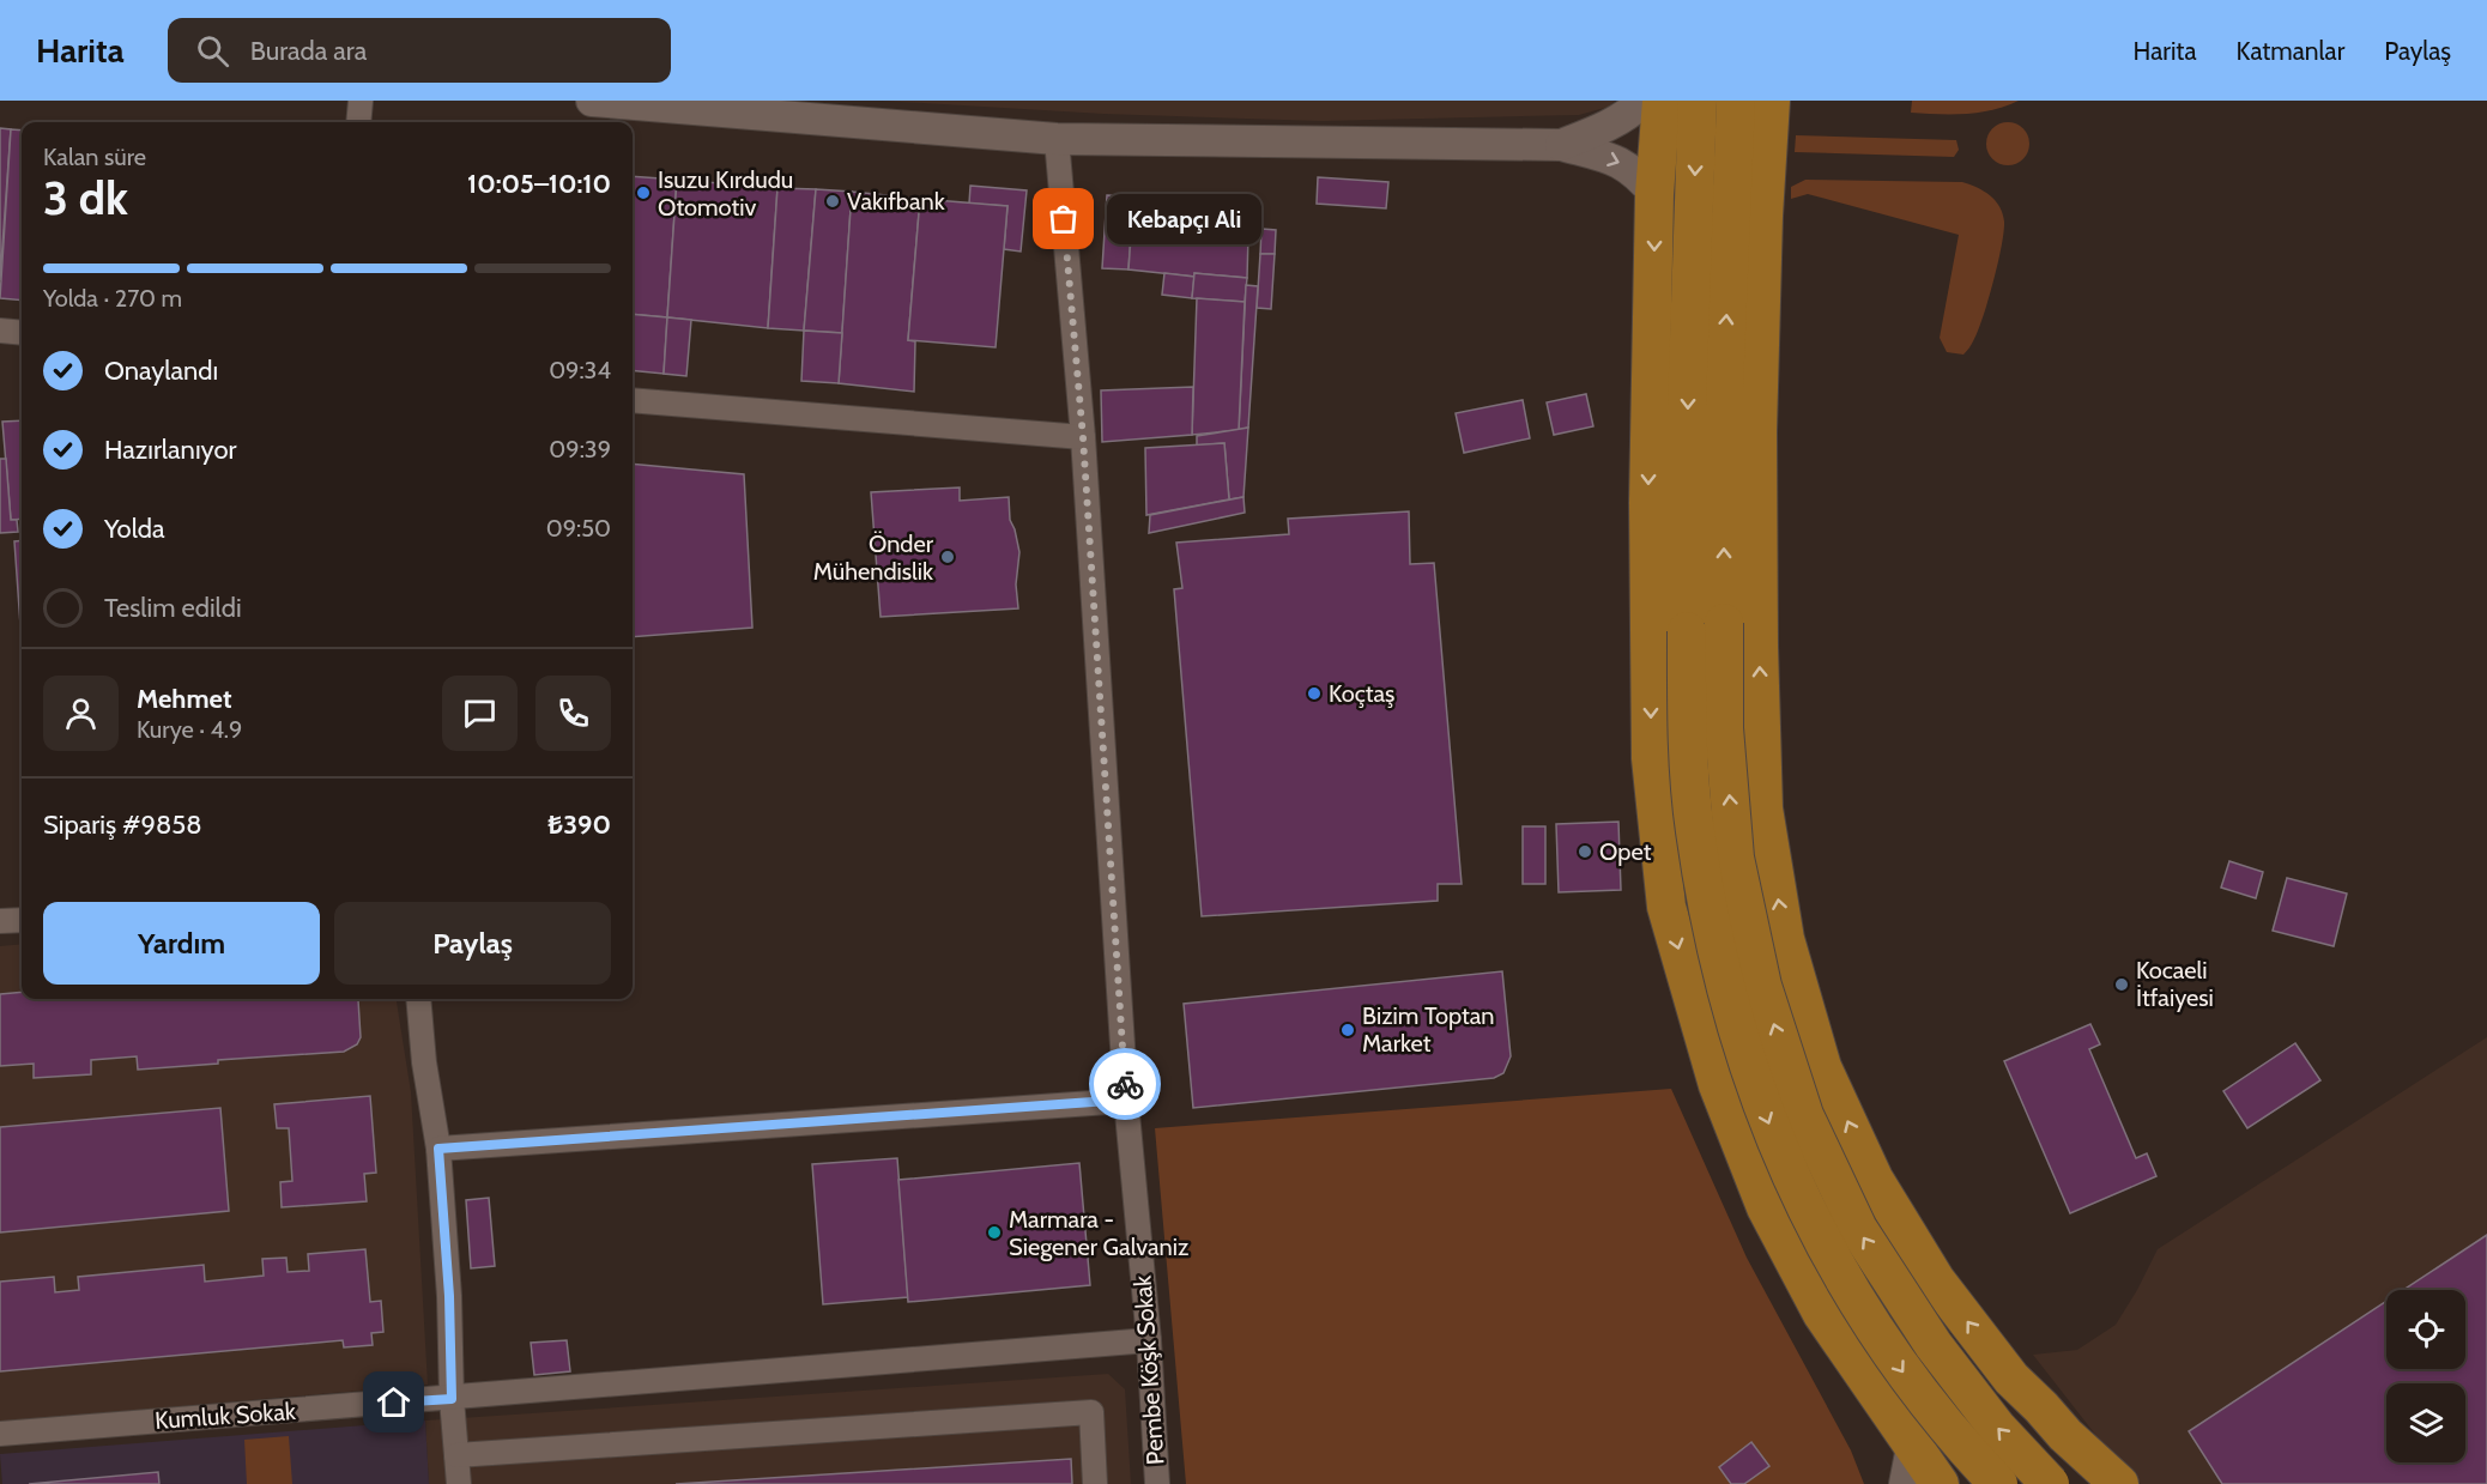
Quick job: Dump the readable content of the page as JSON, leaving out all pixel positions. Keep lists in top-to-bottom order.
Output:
{
  "streets": {
    "street": ["Pembe Köşk Sokak", "Kumluk Sokak"]
  },
  "crossings": [
    ["Pembe Köşk Sokak", "Kumluk Sokak"]
  ],
  "places": [
    "Isuzu Kırdudu Otomotiv",
    "Vakıfbank",
    "Kebapçı Ali",
    "Önder Mühendislik",
    "Koçtaş",
    "Opet",
    "Kocaeli İtfaiyesi",
    "Bizim Toptan Market",
    "Marmara - Siegener Galvaniz"
  ],
  "page": {
    "header": "Harita",
    "search": "Burada ara",
    "nav": ["Harita", "Katmanlar", "Paylaş"],
    "heading": ["3 dk", "Kalan süre", "10:05–10:10"],
    "panel": [
      "Mehmet",
      "Kurye · 4.9",
      "Sipariş #9858",
      "₺390"
    ],
    "bubble": "Kebapçı Ali",
    "bar": "Yolda · 270 m",
    "list": [
      ["Onaylandı", "09:34"],
      ["Hazırlanıyor", "09:39"],
      ["Yolda", "09:50"],
      "Teslim edildi"
    ],
    "buttons": ["Yardım", "Paylaş"]
  }
}
